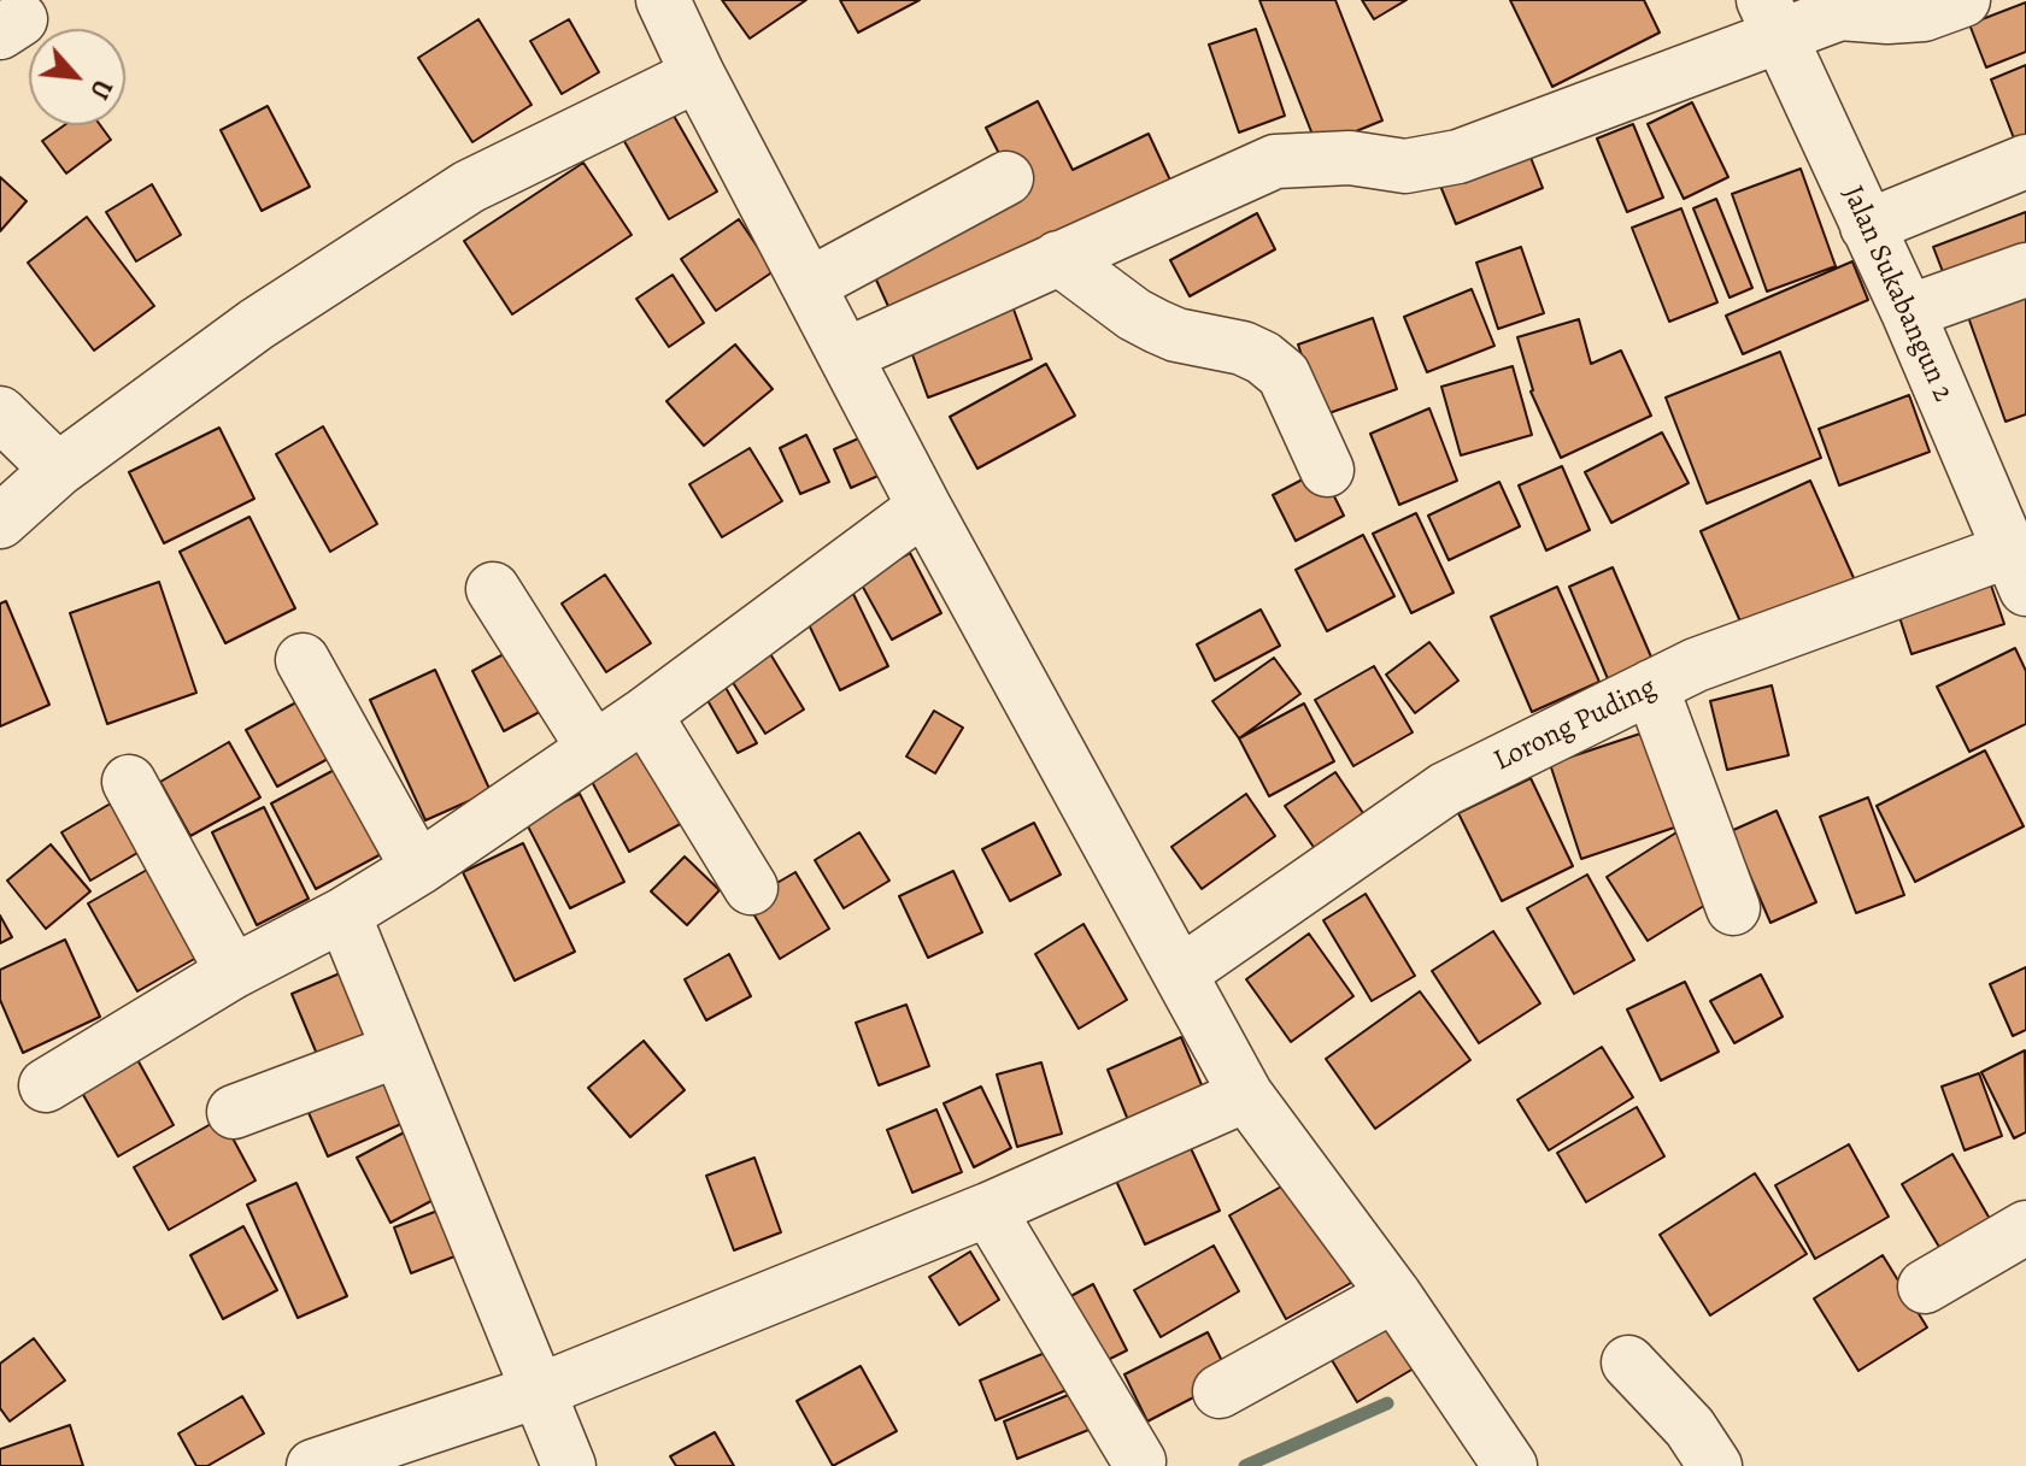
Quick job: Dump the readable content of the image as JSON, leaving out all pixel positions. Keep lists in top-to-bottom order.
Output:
{
  "streets": {
    "street": ["Jalan Sukabangun 2", "Lorong Puding"]
  },
  "crossings": [
    ["Jalan Sukabangun 2", "Lorong Puding"]
  ],
  "north": "bottom right"
}
